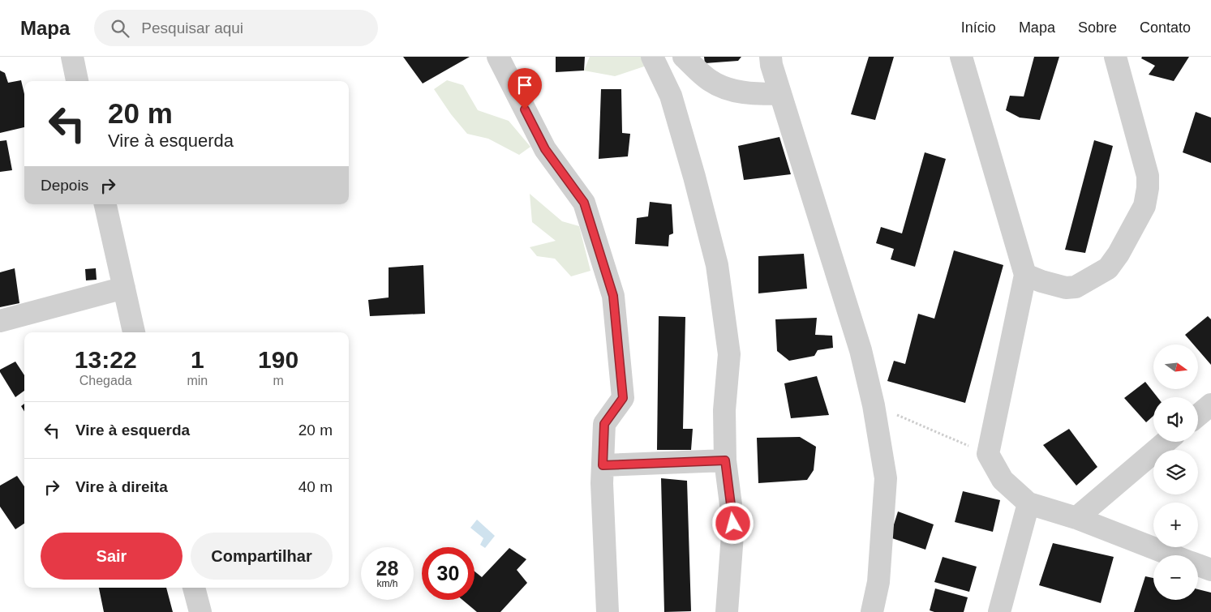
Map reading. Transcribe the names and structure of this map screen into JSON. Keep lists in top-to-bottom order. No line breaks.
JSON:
{"north":"right","page":{"header":"Mapa","search":"Pesquisar aqui","nav":["Início","Mapa","Sobre","Contato"],"turn":["20 m","Vire à esquerda"],"then":"Depois","eta":["13:22","Chegada","1","min","190","m"],"map_buttons":["+","−"],"list":[{"name":"Vire à esquerda","value":"20 m"},{"name":"Vire à direita","value":"40 m"}],"buttons":["Sair","Compartilhar"],"speed":"28 km/h","limit":"30"}}
